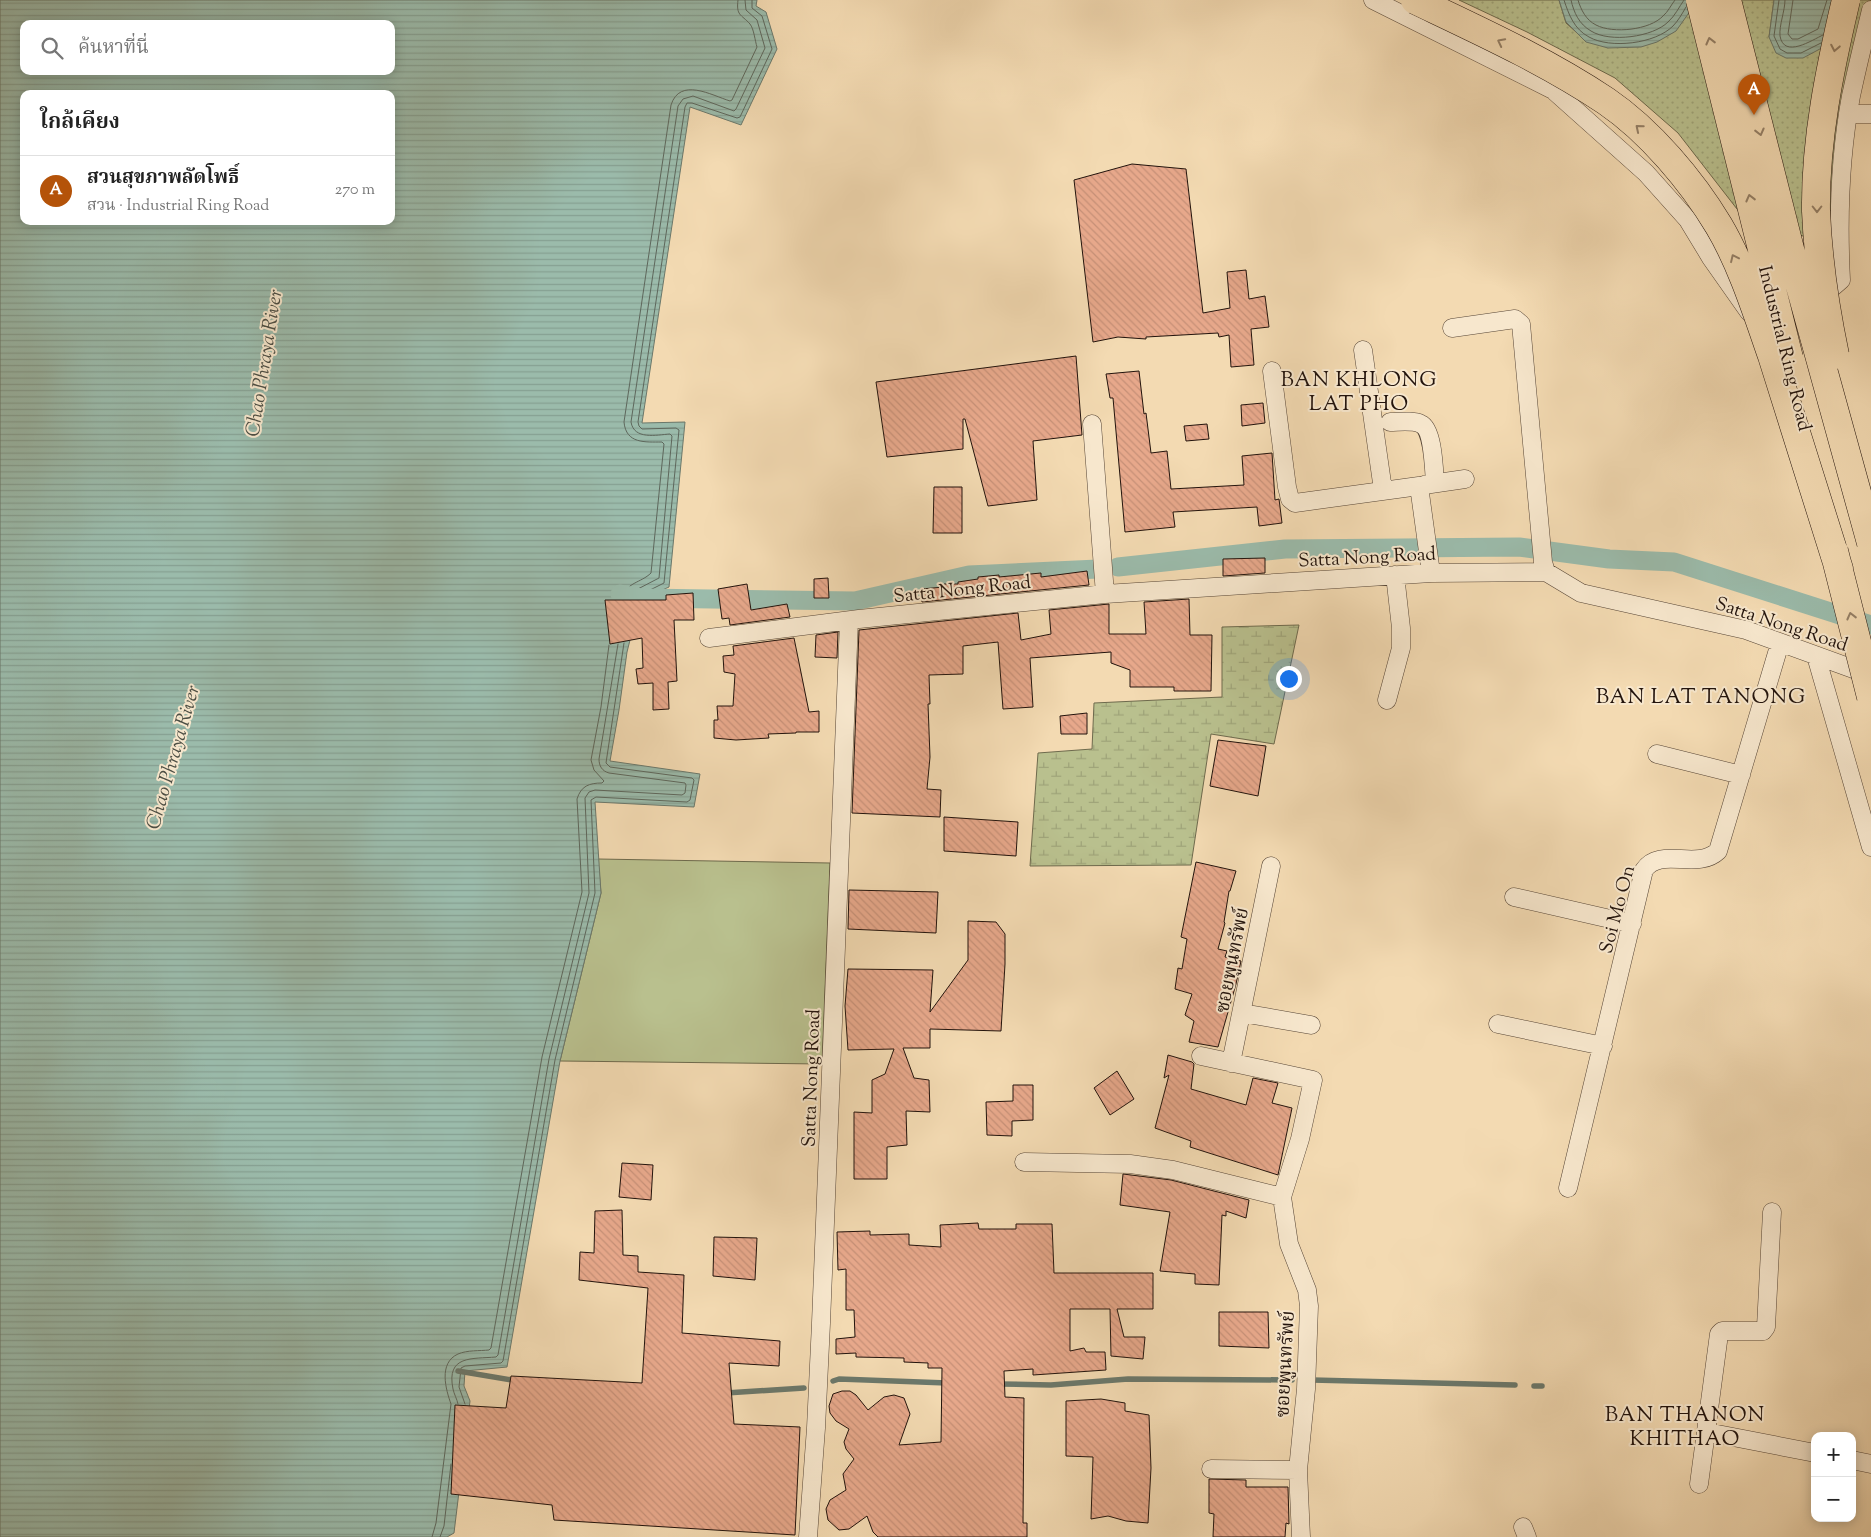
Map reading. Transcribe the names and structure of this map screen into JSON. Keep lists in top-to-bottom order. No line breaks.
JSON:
{"streets":{"main road":["Industrial Ring Road"],"street":["Satta Nong Road","Soi Mo On","ซอยพูนทรัพย์"]},"crossings":[["Satta Nong Road","Soi Mo On"]],"districts":["BAN KHLONG LAT PHO","BAN LAT TANONG","BAN THANON KHITHAO"],"water":["Chao Phraya River"],"page":{"search":"ค้นหาที่นี่","pins":"A","heading":"ใกล้เคียง","list":[{"mark":"A","name":"สวนสุขภาพลัดโพธิ์","note":"สวน · Industrial Ring Road","value":"270 m"}],"map_buttons":["+","−"]}}
